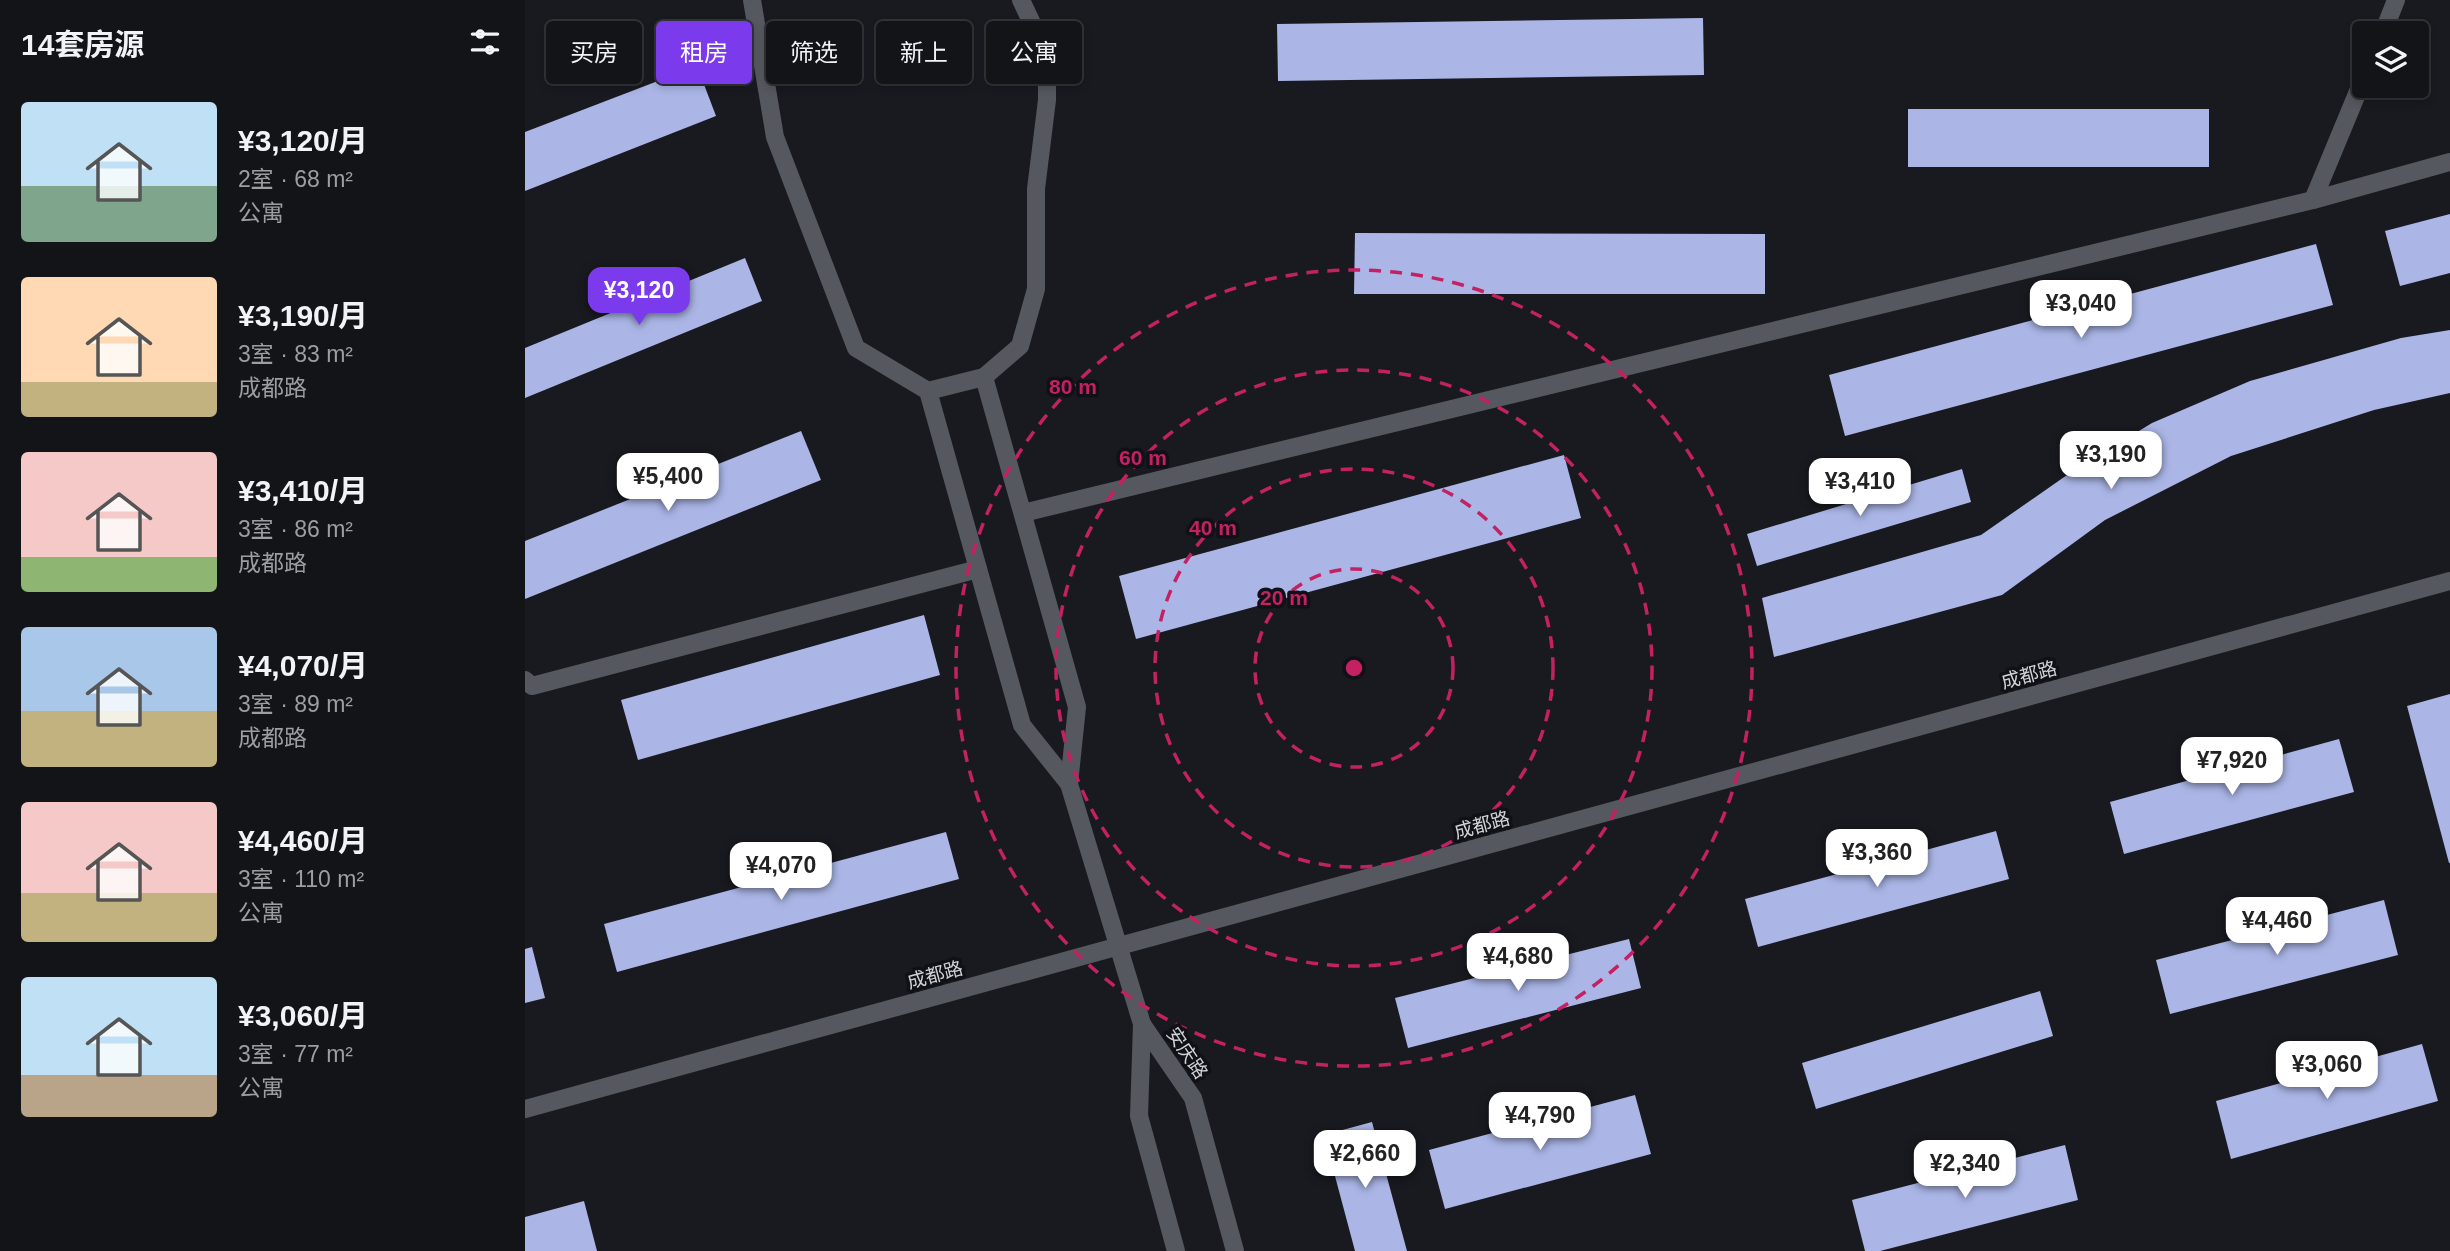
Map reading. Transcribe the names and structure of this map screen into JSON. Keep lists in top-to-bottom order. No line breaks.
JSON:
{"streets":{"street":["成都路","安庆路"]},"page":{"heading":"14套房源","chip":["买房","租房","筛选","新上","公寓"],"list":[{"name":"¥3,120/月","note":"2室 · 68 m² · 公寓"},{"name":"¥3,190/月","note":"3室 · 83 m² · 成都路"},{"name":"¥3,410/月","note":"3室 · 86 m² · 成都路"},{"name":"¥4,070/月","note":"3室 · 89 m² · 成都路"},{"name":"¥4,460/月","note":"3室 · 110 m² · 公寓"},{"name":"¥3,060/月","note":"3室 · 77 m² · 公寓"}],"price":["¥3,120","¥3,040","¥3,190","¥5,400","¥3,410","¥7,920","¥3,360","¥4,070","¥4,460","¥4,680","¥3,060","¥4,790","¥2,660","¥2,340"]},"rings":["80 m","60 m","40 m","20 m"]}
